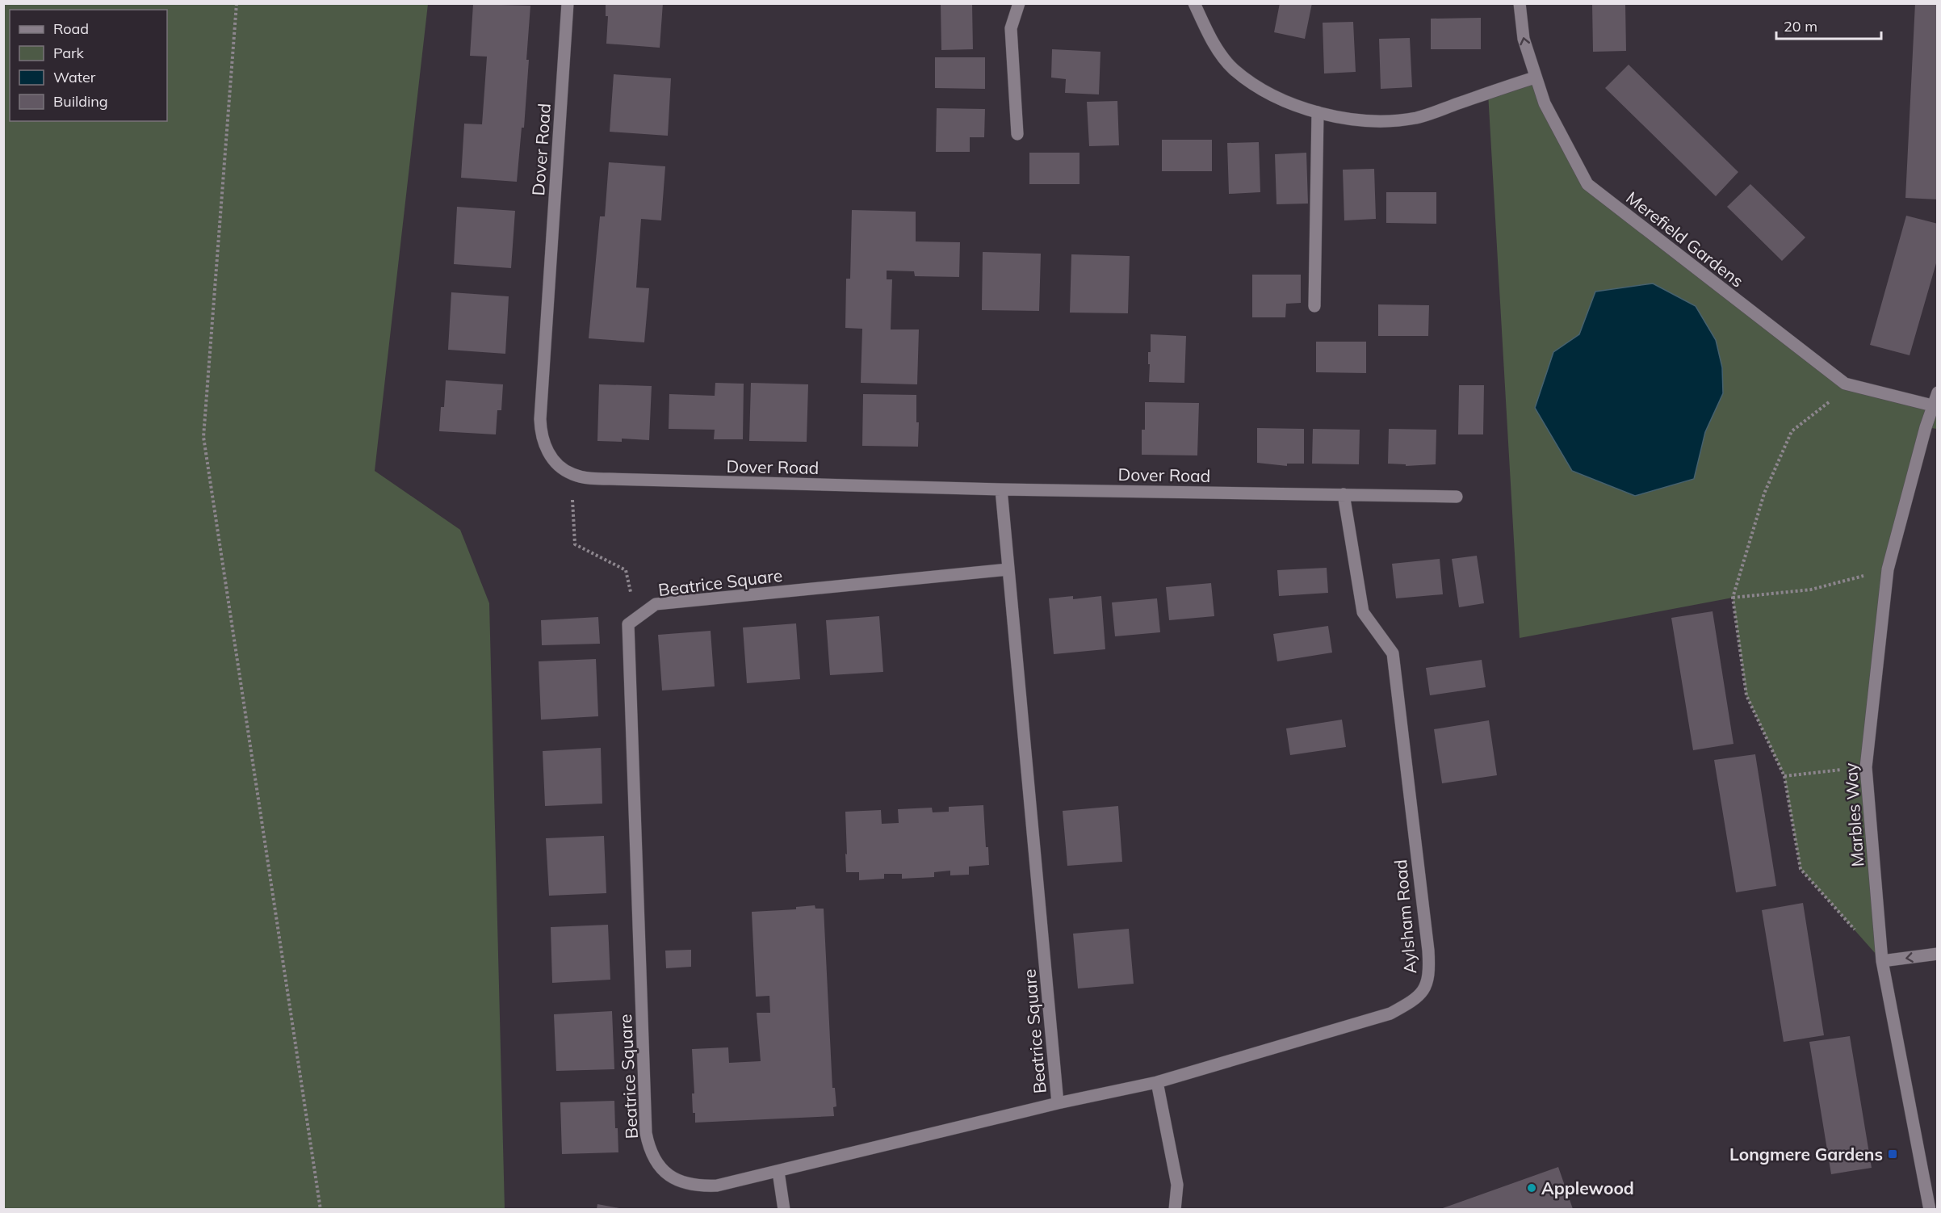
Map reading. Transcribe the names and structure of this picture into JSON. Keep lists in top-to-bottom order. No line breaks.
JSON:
{"streets":{"street":["Dover Road","Merefield Gardens","Beatrice Square","Marbles Way","Aylsham Road"]},"crossings":[["Dover Road","Beatrice Square"],["Dover Road","Aylsham Road"],["Merefield Gardens","Marbles Way"],["Beatrice Square","Aylsham Road"]],"places":{"transit":["Longmere Gardens"],"other":["Applewood"]},"legend":["Road","Park","Water","Building"],"scale_bar":"20 m"}
